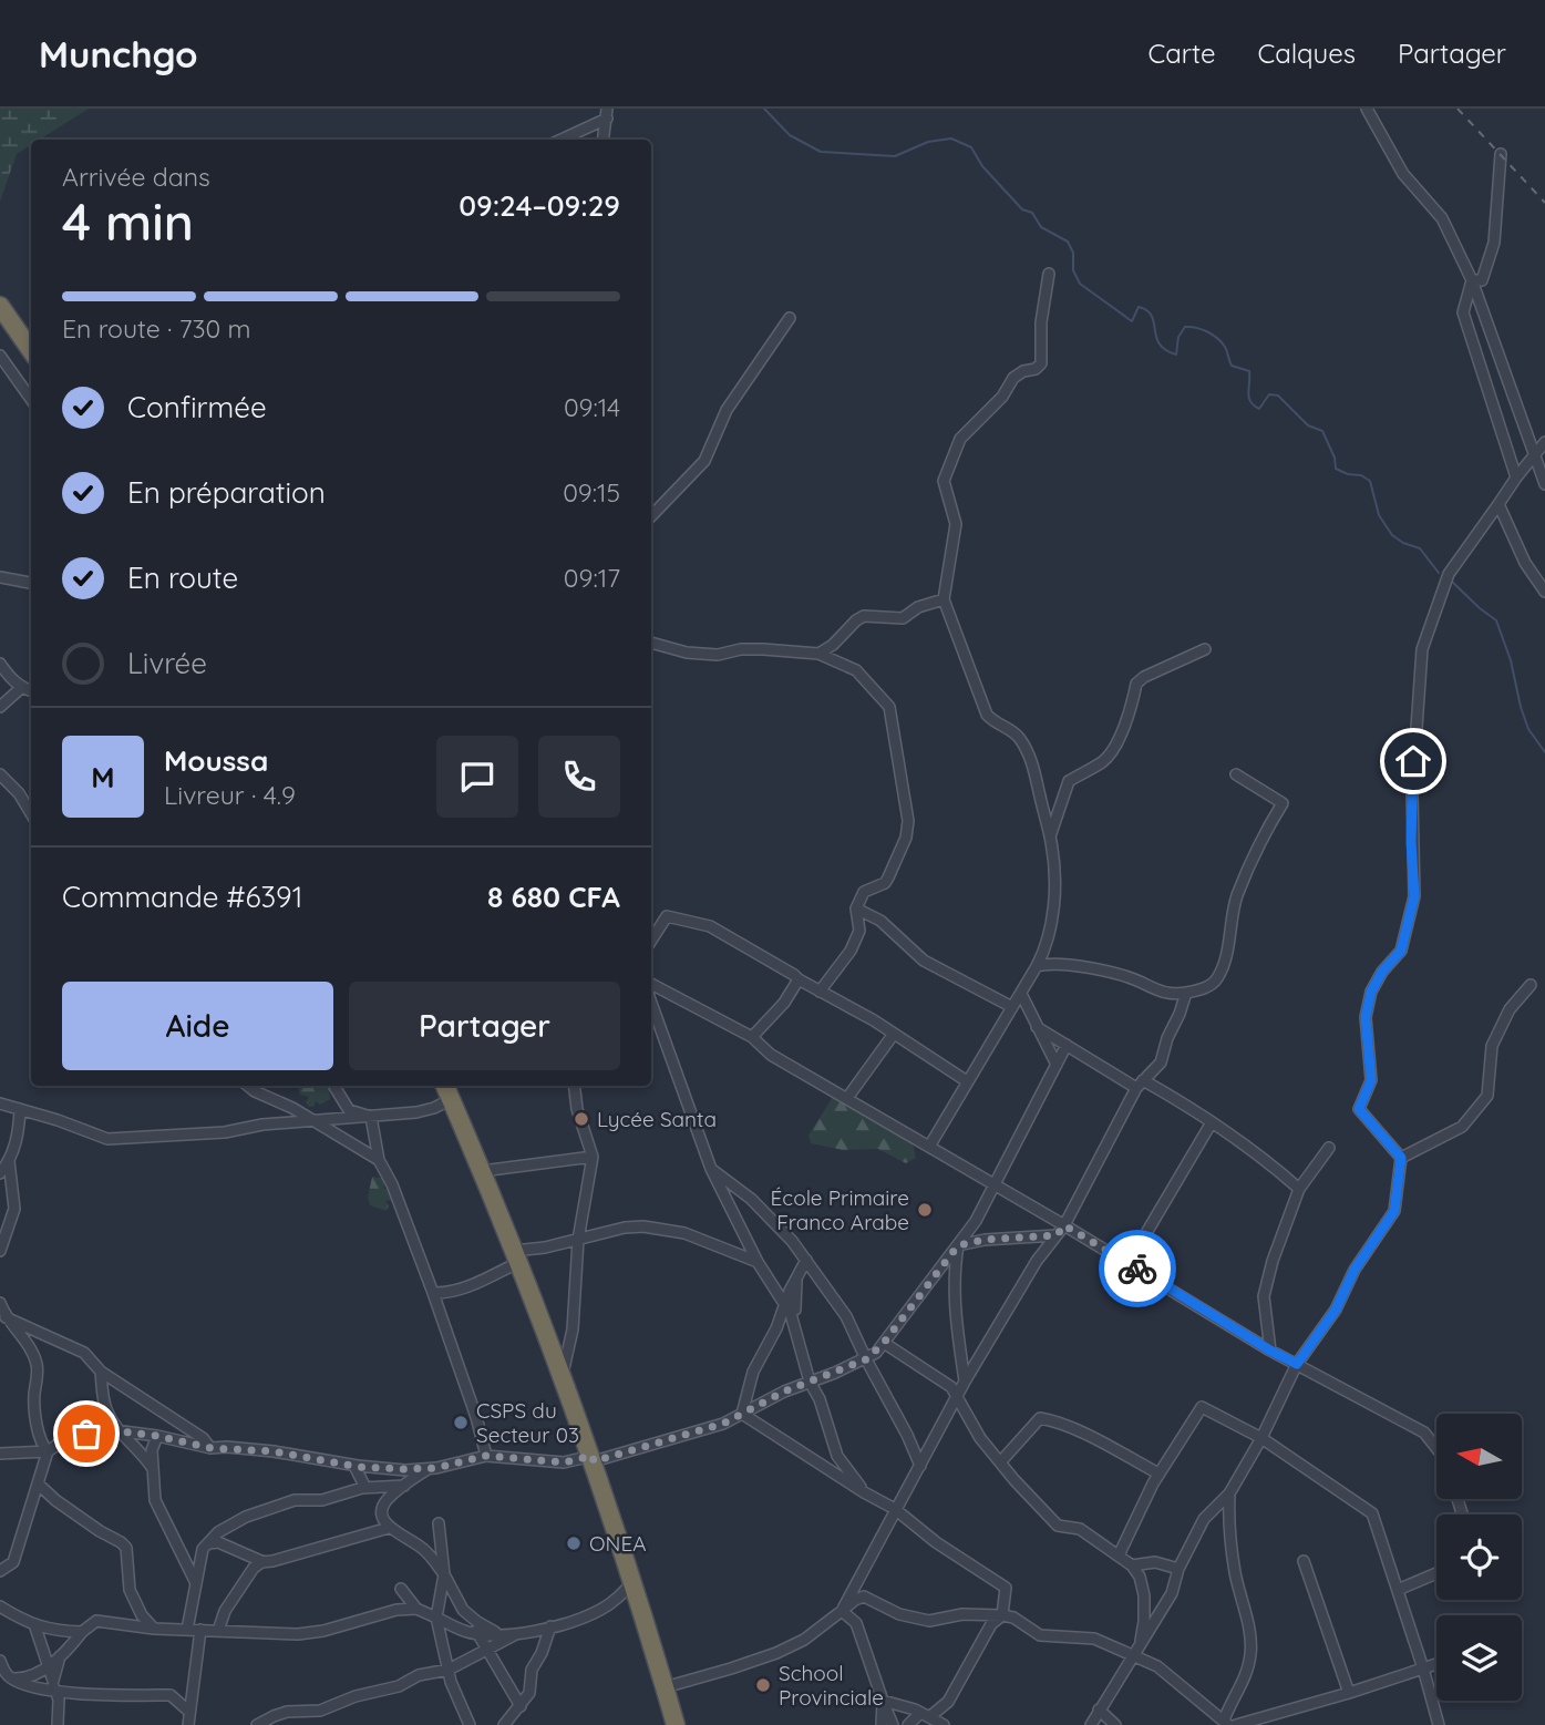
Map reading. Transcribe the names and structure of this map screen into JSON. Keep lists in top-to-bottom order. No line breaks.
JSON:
{"places":["Lycée Santa","École Primaire Franco Arabe","CSPS du Secteur 03","ONEA","School Provinciale"],"north":"left","page":{"header":"Munchgo","nav":["Carte","Calques","Partager"],"heading":["4 min","Arrivée dans","09:24–09:29"],"panel":["Moussa","Livreur · 4.9","Commande #6391","8 680 CFA"],"bar":"En route · 730 m","list":[["Confirmée","09:14"],["En préparation","09:15"],["En route","09:17"],"Livrée"],"round":"M","buttons":["Aide","Partager"]}}
